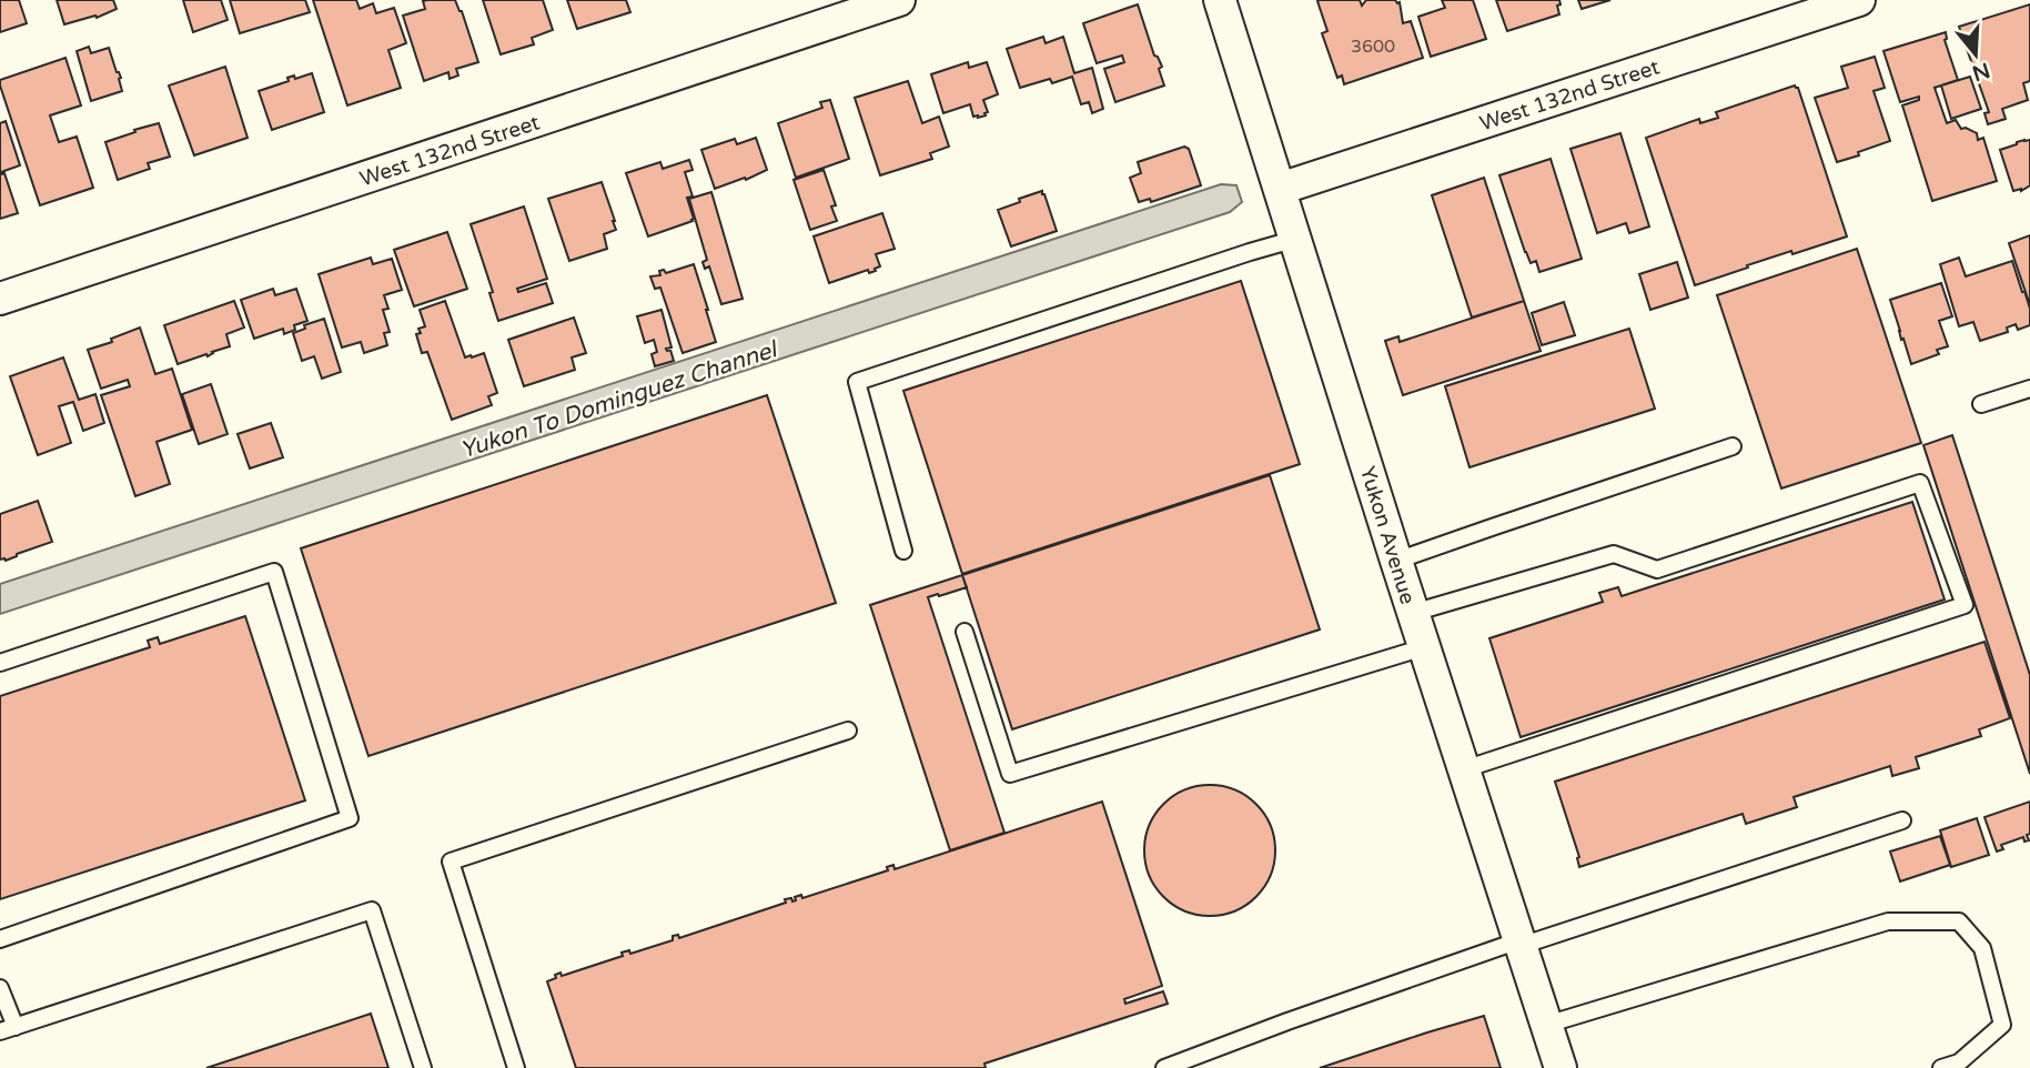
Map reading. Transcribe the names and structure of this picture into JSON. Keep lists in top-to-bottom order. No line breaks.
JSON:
{"streets":{"street":["West 132nd Street","Yukon Avenue"]},"crossings":[["West 132nd Street","Yukon Avenue"]],"water":["Yukon To Dominguez Channel"],"house_numbers":["3600"],"north":"bottom"}
